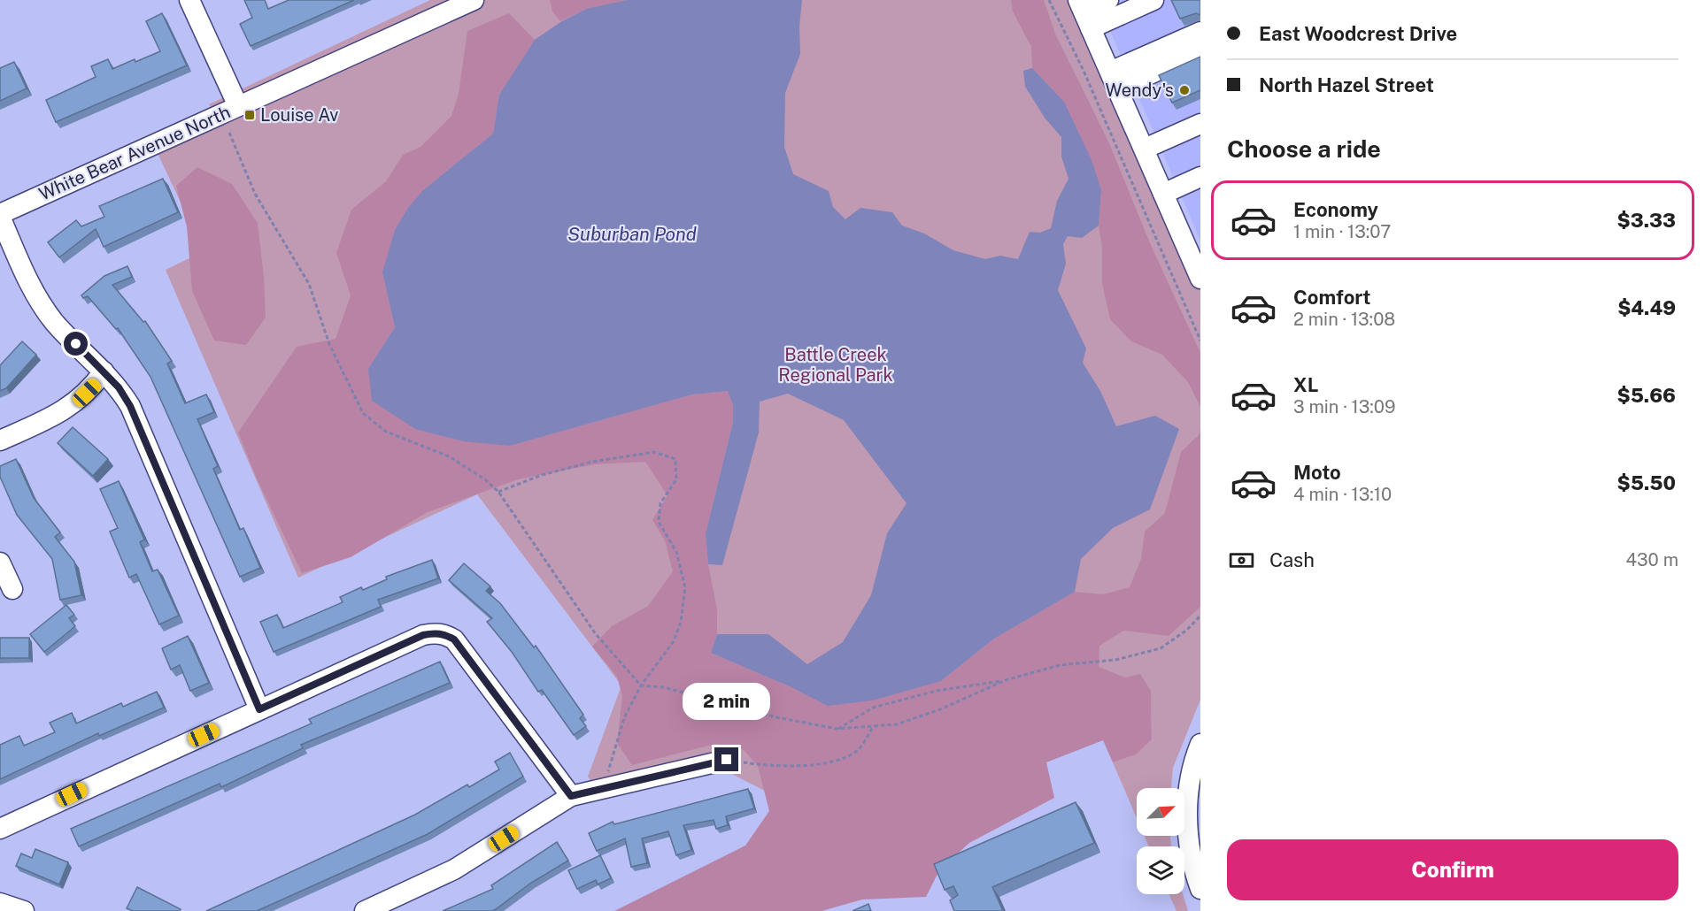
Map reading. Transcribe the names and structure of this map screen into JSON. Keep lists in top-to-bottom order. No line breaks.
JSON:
{"streets":{"street":["White Bear Avenue North"]},"water":["Suburban Pond"],"parks":["Battle Creek Regional Park"],"places":{"other":["Wendy's"],"transit":["Louise Av"]},"north":"top right","page":{"banner":["East Woodcrest Drive","North Hazel Street"],"heading":"Choose a ride","list":[{"name":"Economy","note":"1 min · 13:07","value":"$3.33"},{"name":"Comfort","note":"2 min · 13:08","value":"$4.49"},{"name":"XL","note":"3 min · 13:09","value":"$5.66"},{"name":"Moto","note":"4 min · 13:10","value":"$5.50"}],"pay":["Cash","430 m"],"bubble":"2 min","buttons":"Confirm"}}
